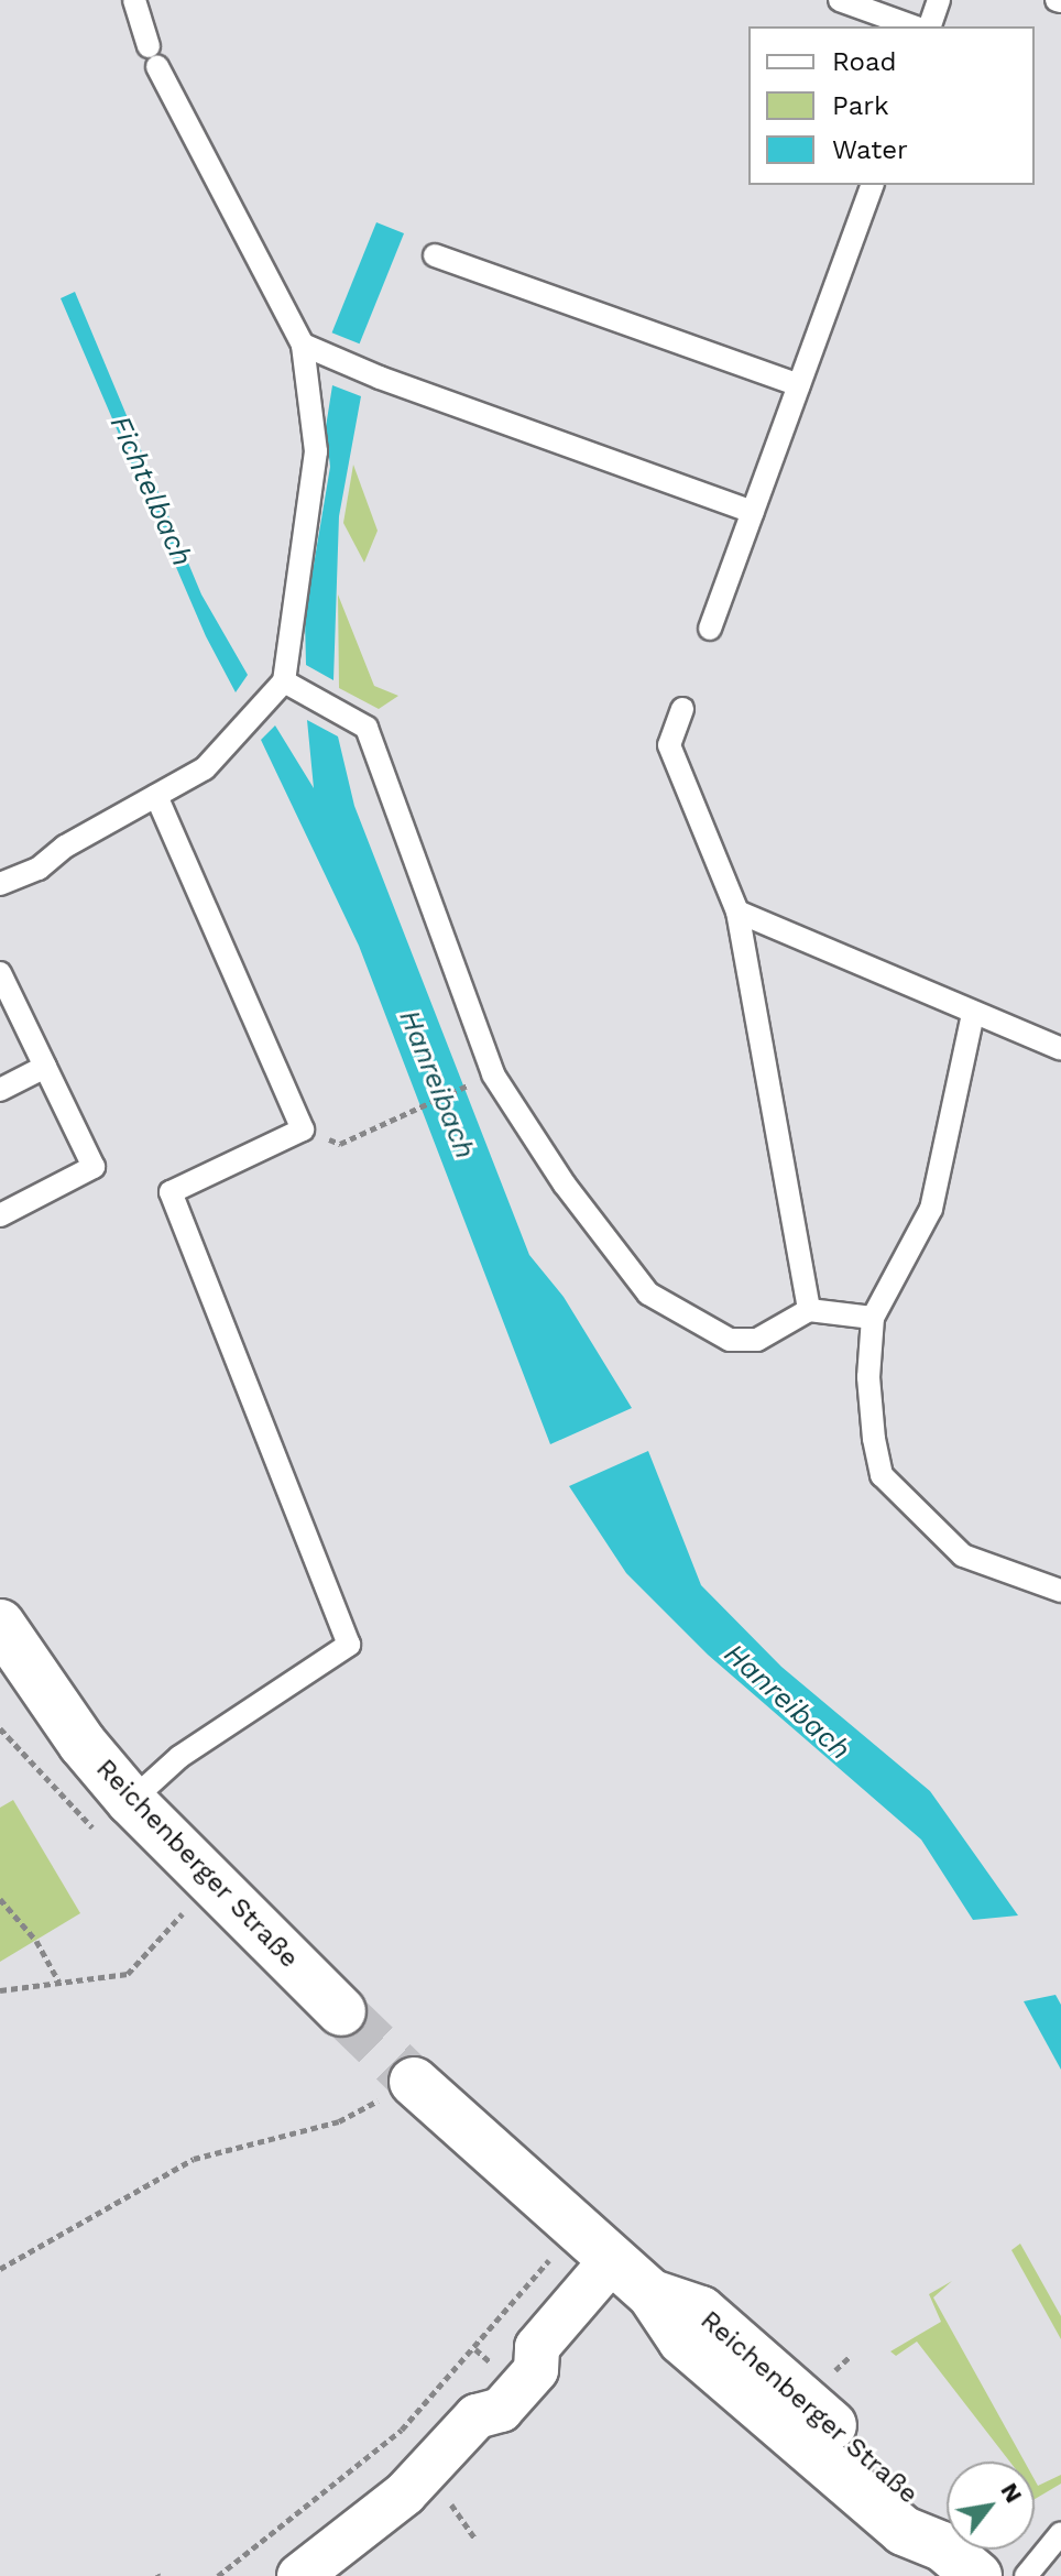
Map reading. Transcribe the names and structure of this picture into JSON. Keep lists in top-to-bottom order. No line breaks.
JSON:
{"streets":{"street":["Reichenberger Straße"]},"water":["Fichtelbach","Hanreibach"],"legend":["Road","Park","Water"],"north":"top right"}
